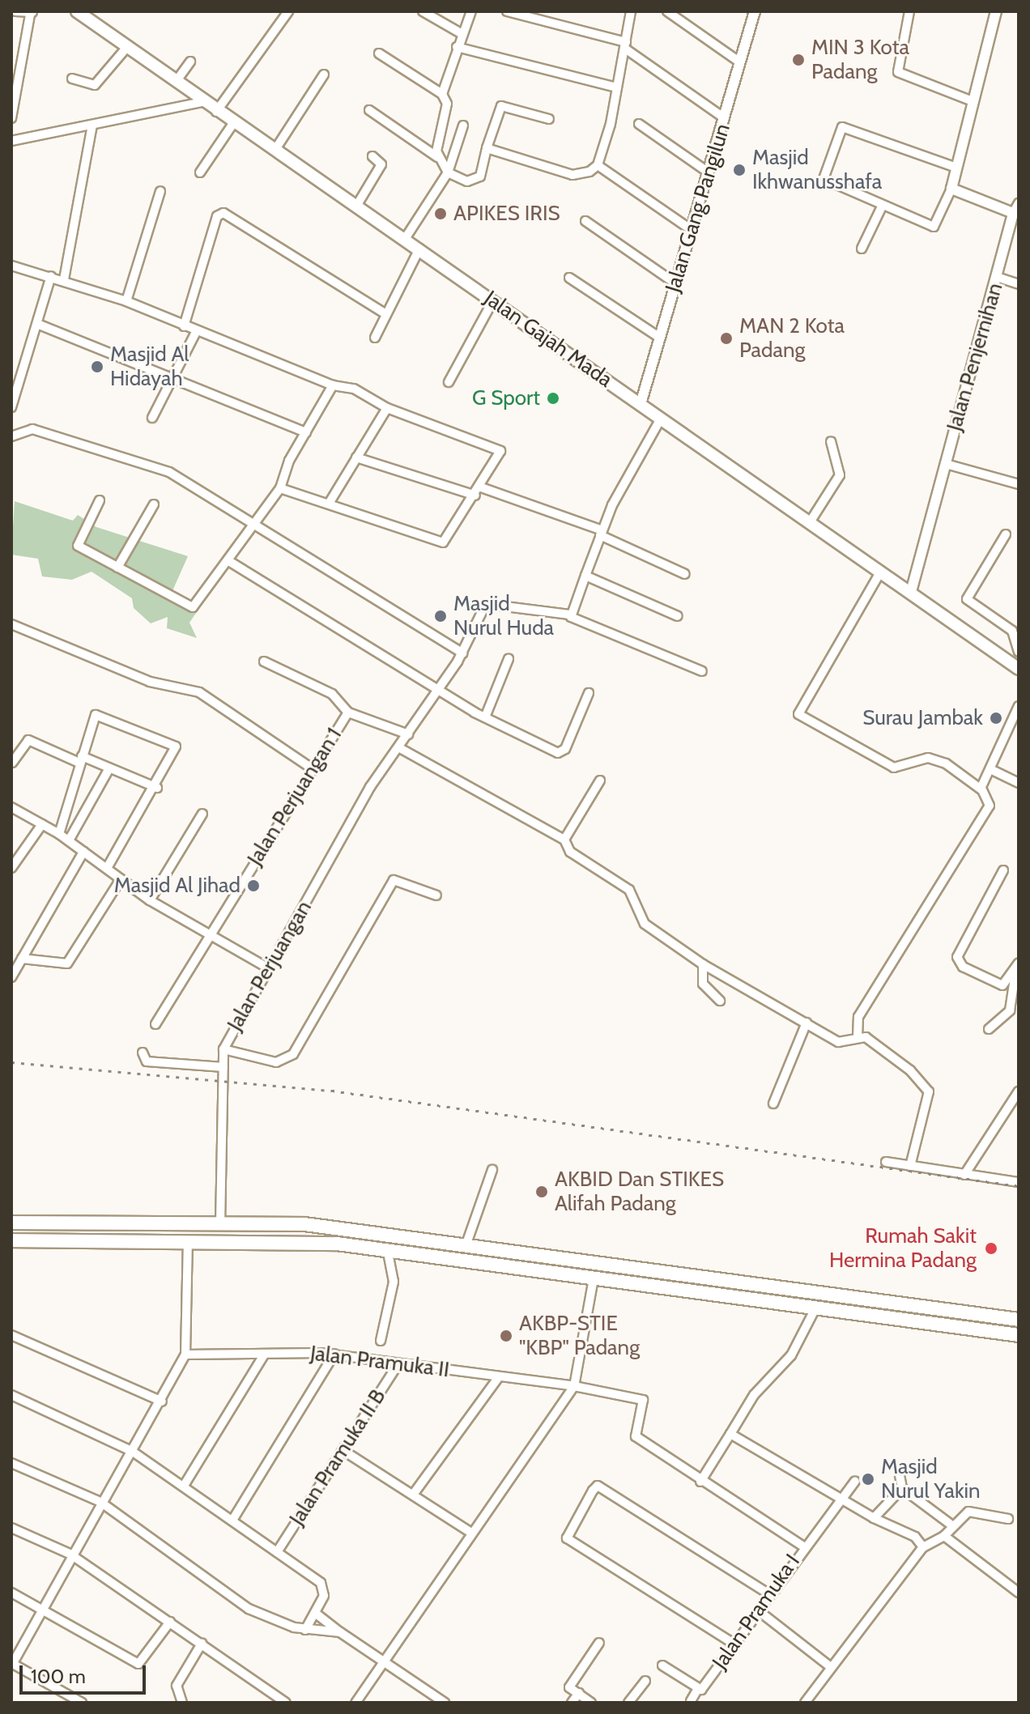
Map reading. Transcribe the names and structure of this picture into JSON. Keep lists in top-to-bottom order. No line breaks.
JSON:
{"streets":{"main road":["Jalan Gajah Mada"],"street":["Jalan Gang Pangilun","Jalan Penjernihan","Jalan Perjuangan 1","Jalan Perjuangan","Jalan Pramuka II","Jalan Pramuka II B","Jalan Pramuka I"]},"crossings":[["Jalan Gang Pangilun","Jalan Gajah Mada"],["Jalan Gajah Mada","Jalan Penjernihan"],["Jalan Perjuangan 1","Jalan Perjuangan"],["Jalan Pramuka II","Jalan Pramuka II B"]],"places":["MIN 3 Kota Padang","Masjid Ikhwanusshafa","APIKES IRIS","MAN 2 Kota Padang","Masjid Al Hidayah","G Sport","Masjid Nurul Huda","Surau Jambak","Masjid Al Jihad","AKBID Dan STIKES Alifah Padang","Rumah Sakit Hermina Padang","AKBP-STIE \"KBP\" Padang","Masjid Nurul Yakin"],"scale_bar":"100 m"}
